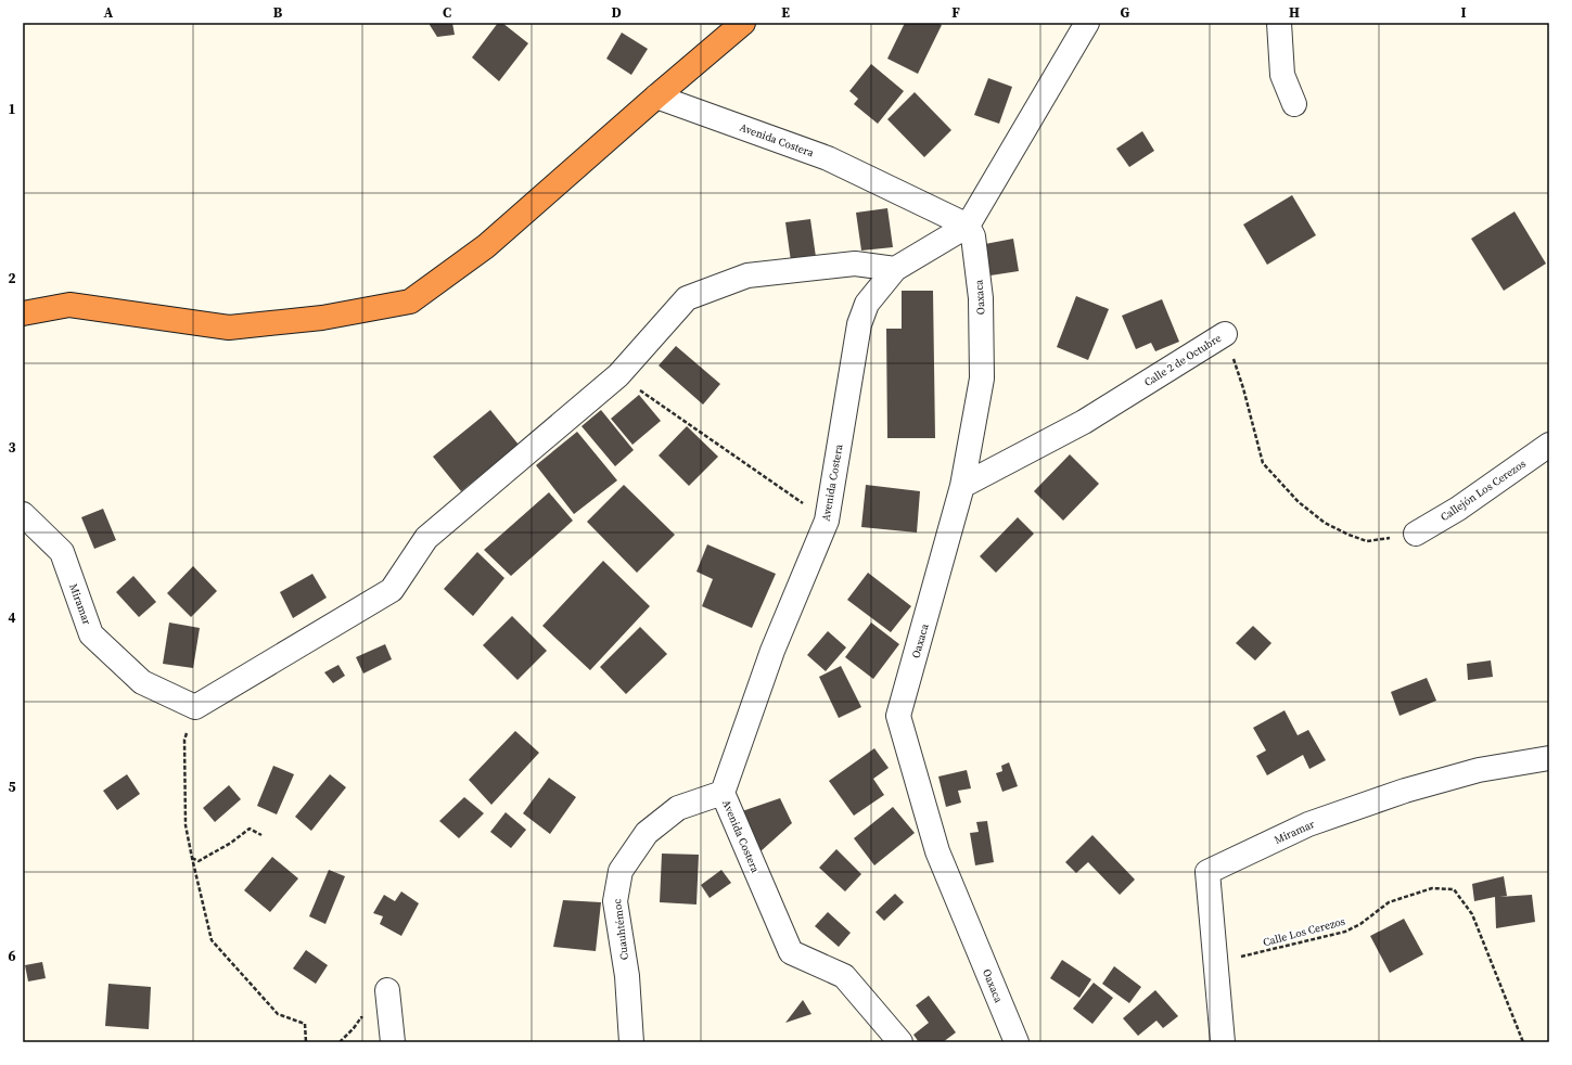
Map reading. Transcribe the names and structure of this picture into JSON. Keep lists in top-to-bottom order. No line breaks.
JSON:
{"streets":{"street":["Avenida Costera","Oaxaca","Calle 2 de Octubre","Callejón Los Cerezos","Miramar","Cuauhtémoc"],"path":["Calle Los Cerezos"]},"crossings":[["Avenida Costera","Oaxaca"],["Avenida Costera","Cuauhtémoc"],["Oaxaca","Calle 2 de Octubre"],["Miramar","Calle Los Cerezos"]],"grid":{"columns":["A","B","C","D","E","F","G","H","I"],"rows":["1","2","3","4","5","6"]}}
